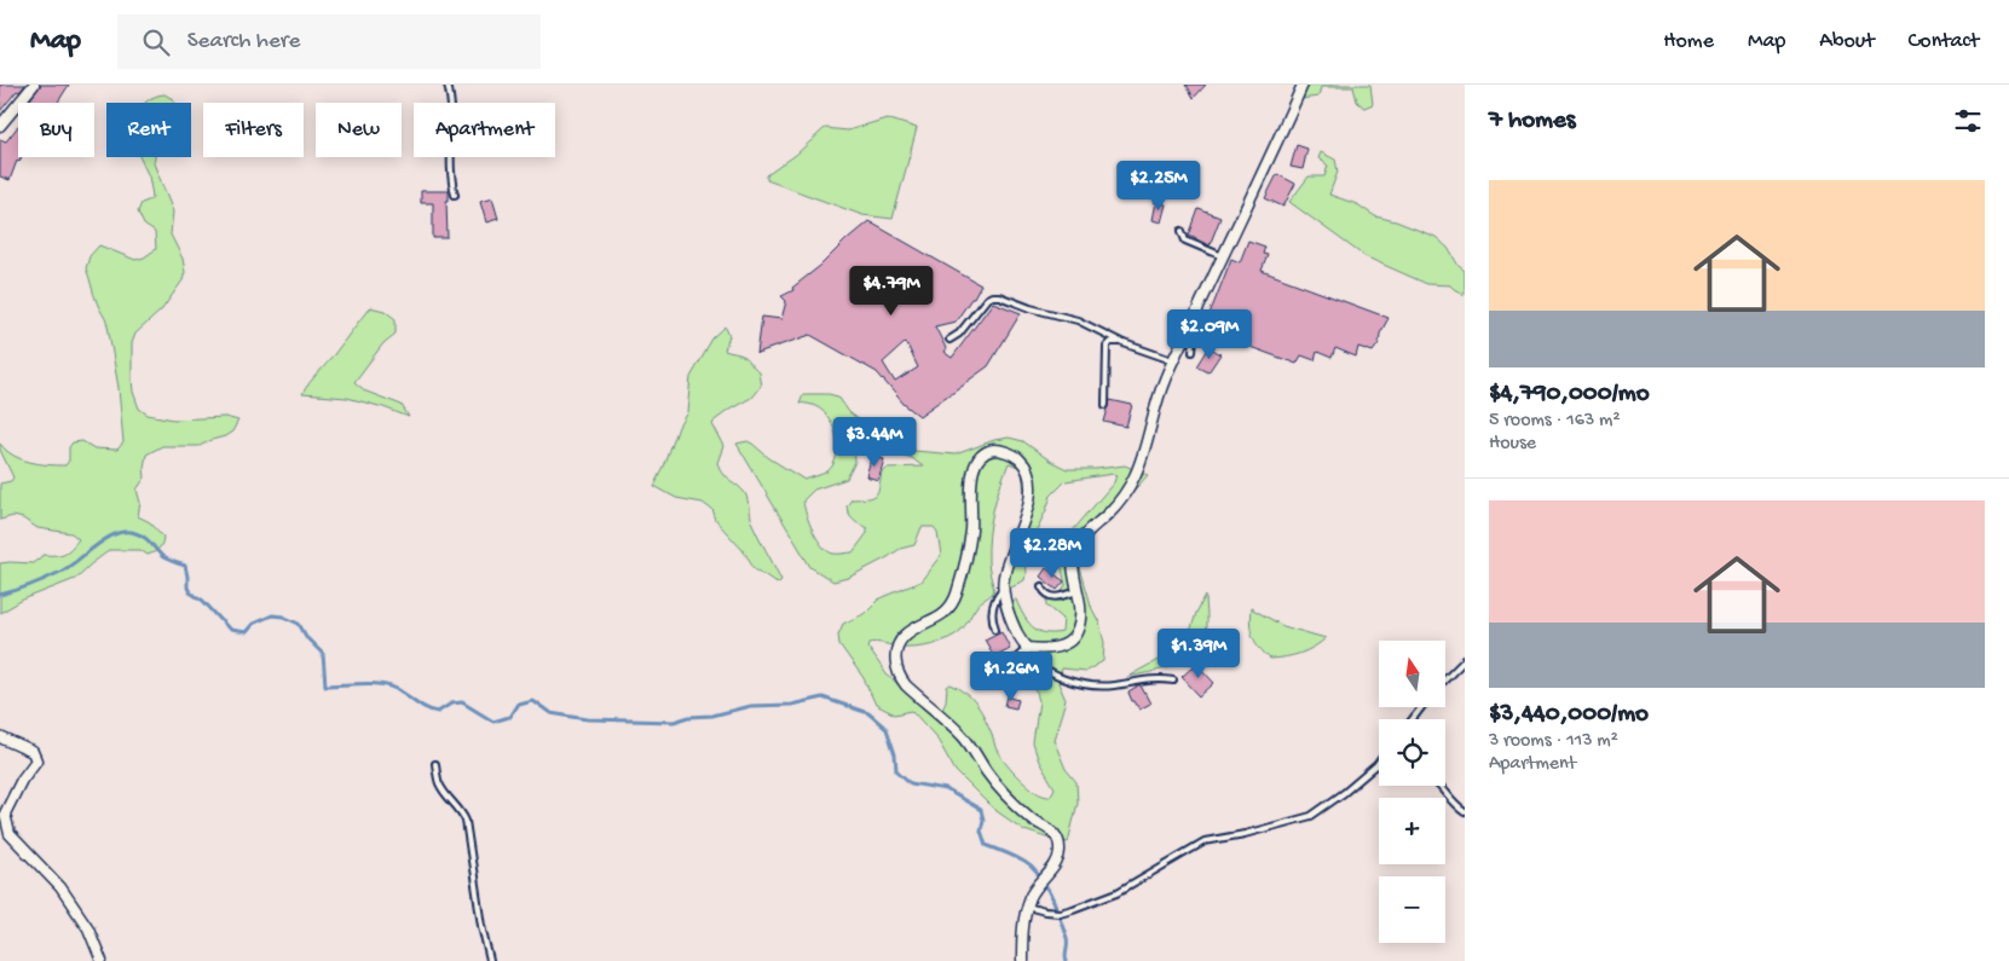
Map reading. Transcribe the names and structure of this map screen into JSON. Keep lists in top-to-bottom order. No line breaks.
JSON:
{"north":"top","page":{"header":"Map","search":"Search here","nav":["Home","Map","About","Contact"],"heading":"7 homes","chip":["Buy","Rent","Filters","New","Apartment"],"list":[{"name":"$4,790,000/mo","note":"5 rooms · 163 m² · House"},{"name":"$3,440,000/mo","note":"3 rooms · 113 m² · Apartment"}],"price":["$2.25M","$4.79M","$2.09M","$3.44M","$2.28M","$1.39M","$1.26M"],"map_buttons":["+","−"]}}
